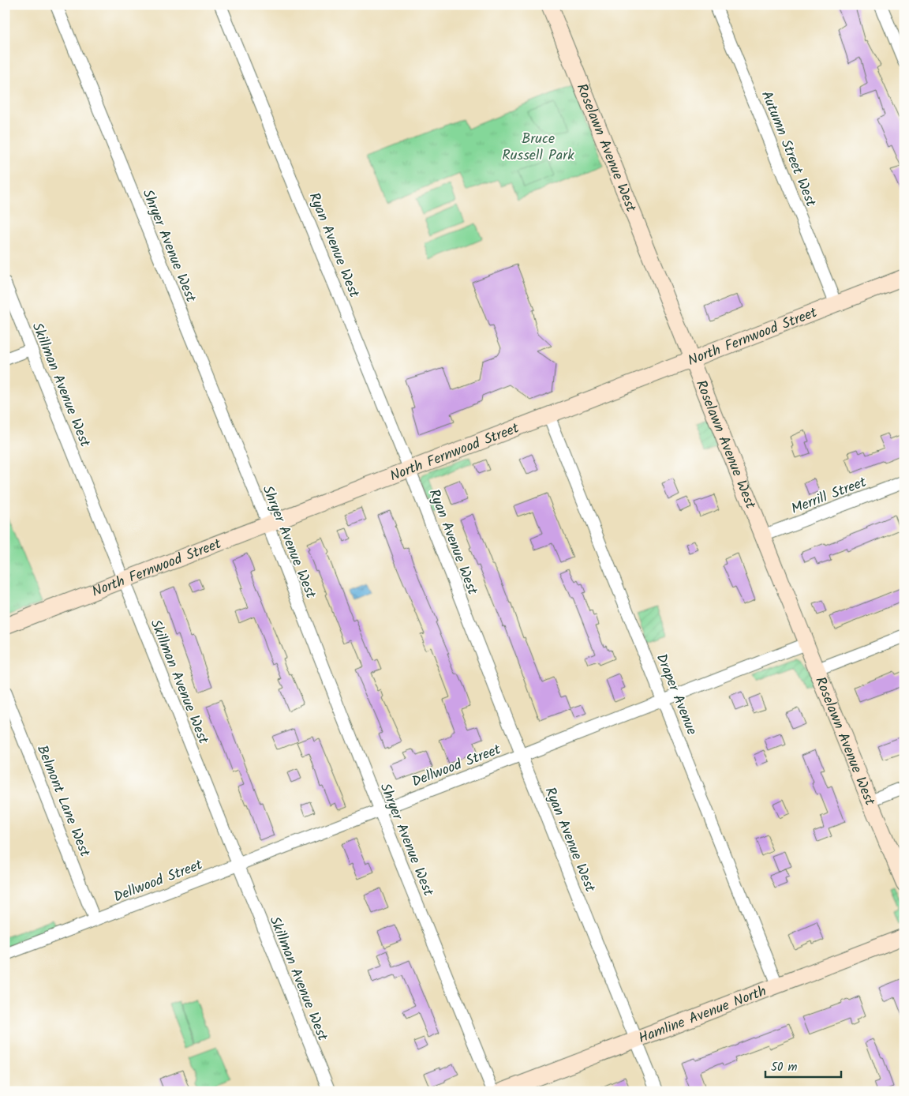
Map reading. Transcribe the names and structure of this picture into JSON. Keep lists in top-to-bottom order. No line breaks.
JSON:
{"streets":{"street":["Roselawn Avenue West","Autumn Street West","Ryan Avenue West","Shryer Avenue West","North Fernwood Street","Skillman Avenue West","Merrill Street","Draper Avenue","Dellwood Street","Belmont Lane West","Hamline Avenue North"]},"crossings":[["Roselawn Avenue West","North Fernwood Street"],["Roselawn Avenue West","Merrill Street"],["Roselawn Avenue West","Dellwood Street"],["Autumn Street West","North Fernwood Street"],["Ryan Avenue West","North Fernwood Street"],["Ryan Avenue West","Dellwood Street"],["Ryan Avenue West","Hamline Avenue North"],["Shryer Avenue West","North Fernwood Street"],["Shryer Avenue West","Dellwood Street"],["North Fernwood Street","Skillman Avenue West"],["North Fernwood Street","Draper Avenue"],["Skillman Avenue West","Dellwood Street"],["Draper Avenue","Dellwood Street"],["Draper Avenue","Hamline Avenue North"],["Dellwood Street","Belmont Lane West"]],"parks":["Bruce Russell Park"],"scale_bar":"50 m"}
